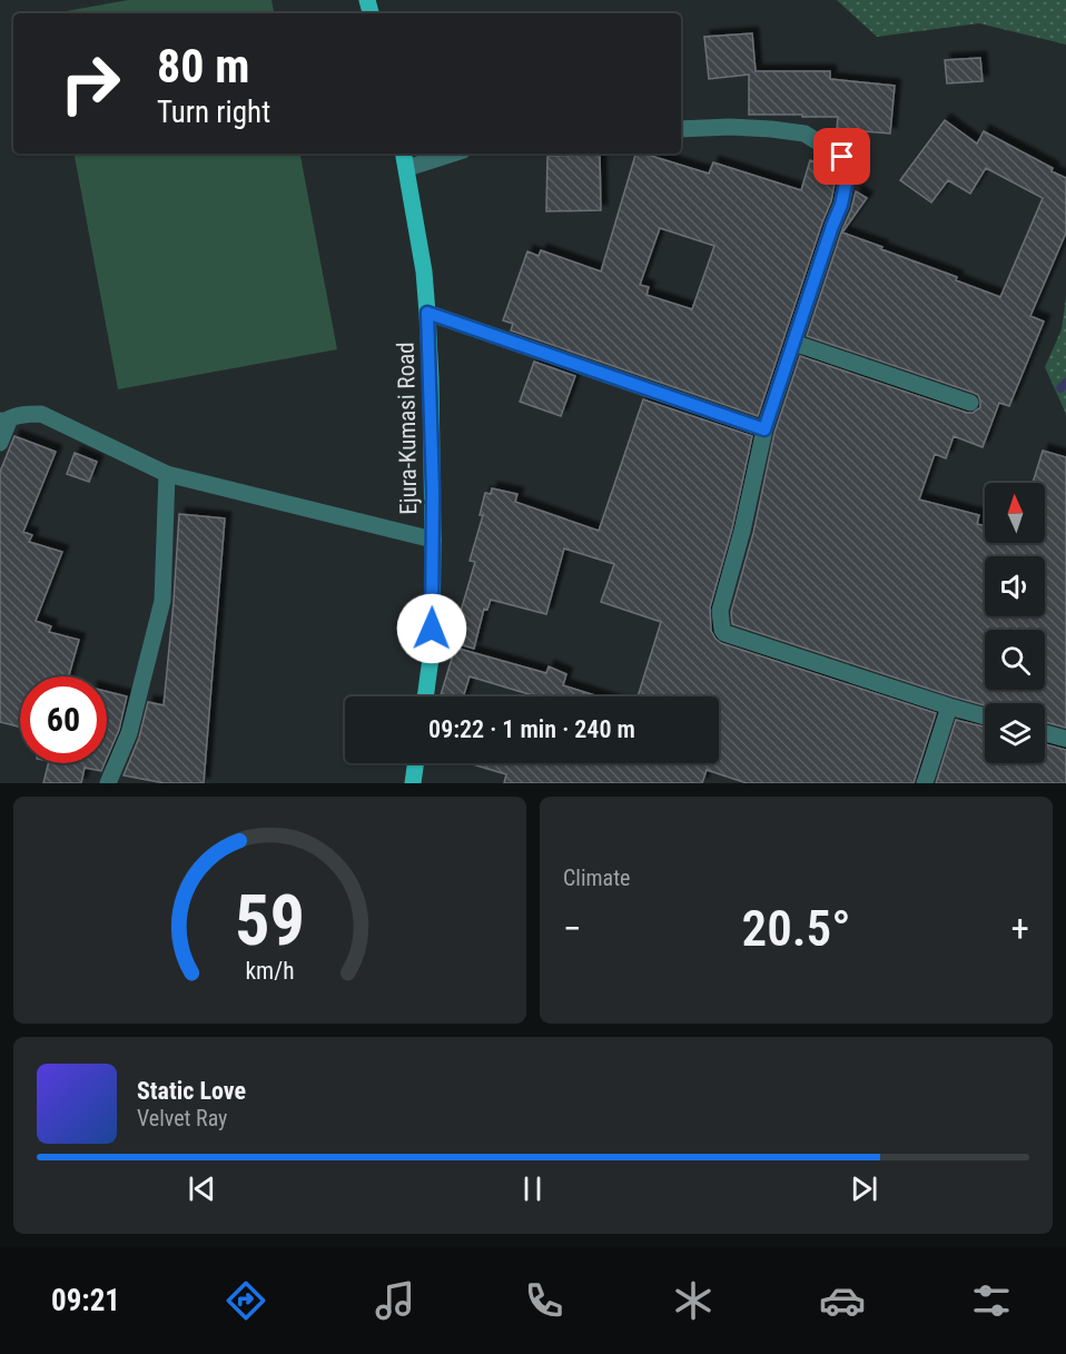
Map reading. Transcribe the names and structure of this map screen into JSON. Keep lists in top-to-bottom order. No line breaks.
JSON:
{"streets":{"main road":["Ejura-Kumasi Road"]},"north":"top","page":{"turn":["80 m","Turn right"],"limit":"60","trip":"09:22 · 1 min · 240 m","tile":"Climate","heat":["−","20.5°","+"],"song":["Static Love","Velvet Ray"],"tabs":"09:21","gauge":["59","km/h"]}}
